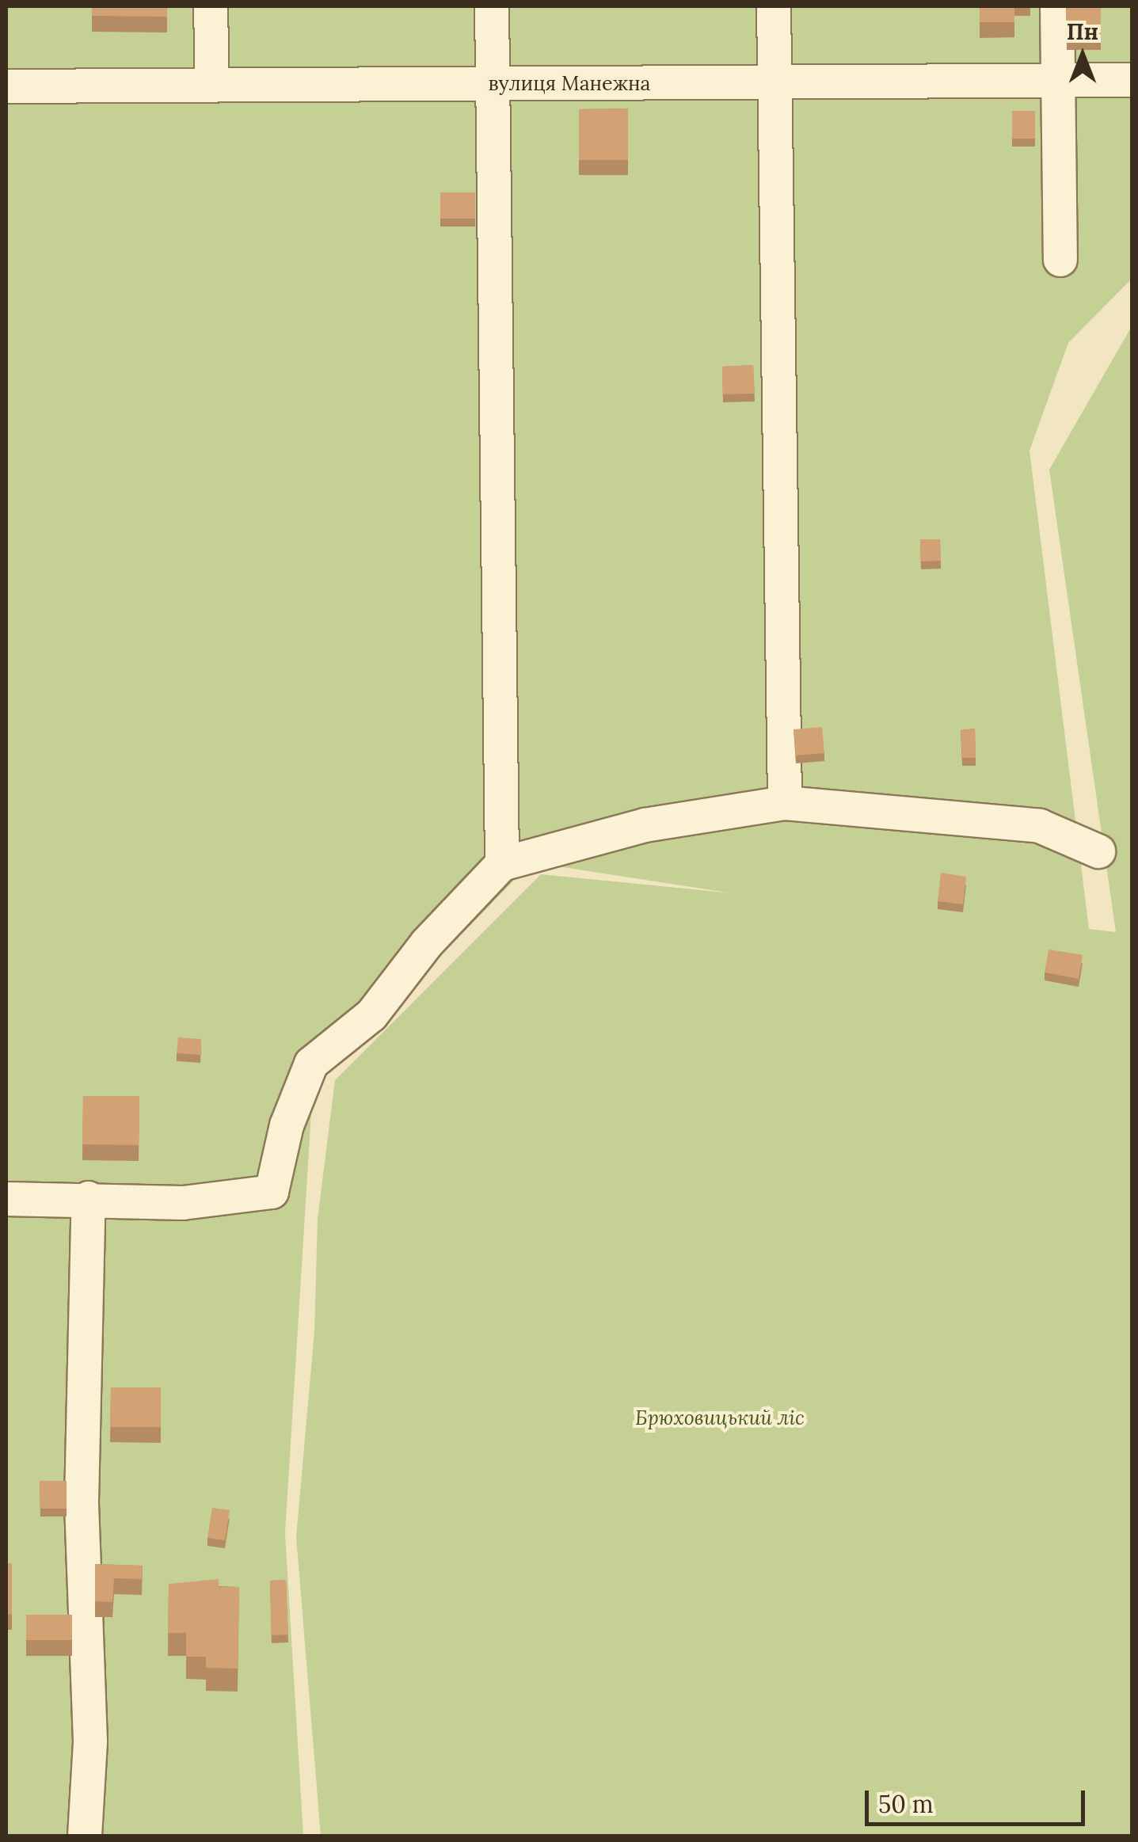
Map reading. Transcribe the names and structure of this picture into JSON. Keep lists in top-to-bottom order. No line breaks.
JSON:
{"streets":{"street":["вулиця Манежна"]},"parks":["Брюховицький ліс"],"scale_bar":"50 m","north":"top"}
